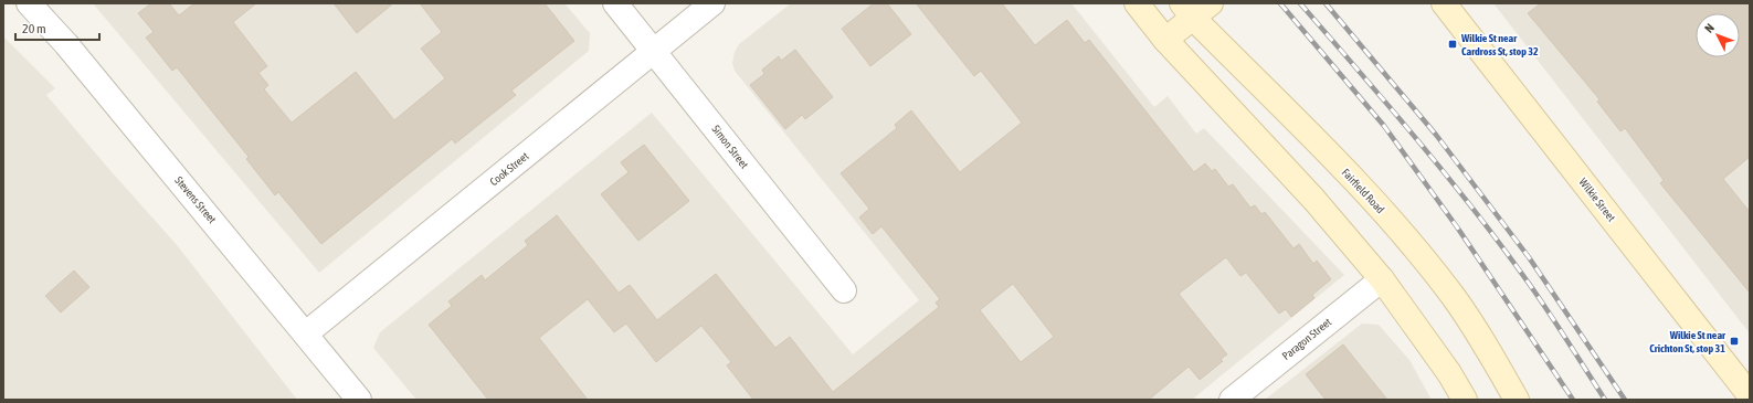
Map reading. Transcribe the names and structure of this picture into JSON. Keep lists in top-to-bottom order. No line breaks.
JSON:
{"streets":{"main road":["Fairfield Road","Wilkie Street"],"street":["Simon Street","Cook Street","Stevens Street","Paragon Street"]},"crossings":[["Simon Street","Cook Street"],["Cook Street","Stevens Street"]],"places":{"transit":["Wilkie St near Cardross St, stop 32","Wilkie St near Crichton St, stop 31"]},"scale_bar":"20 m","north":"top left"}
